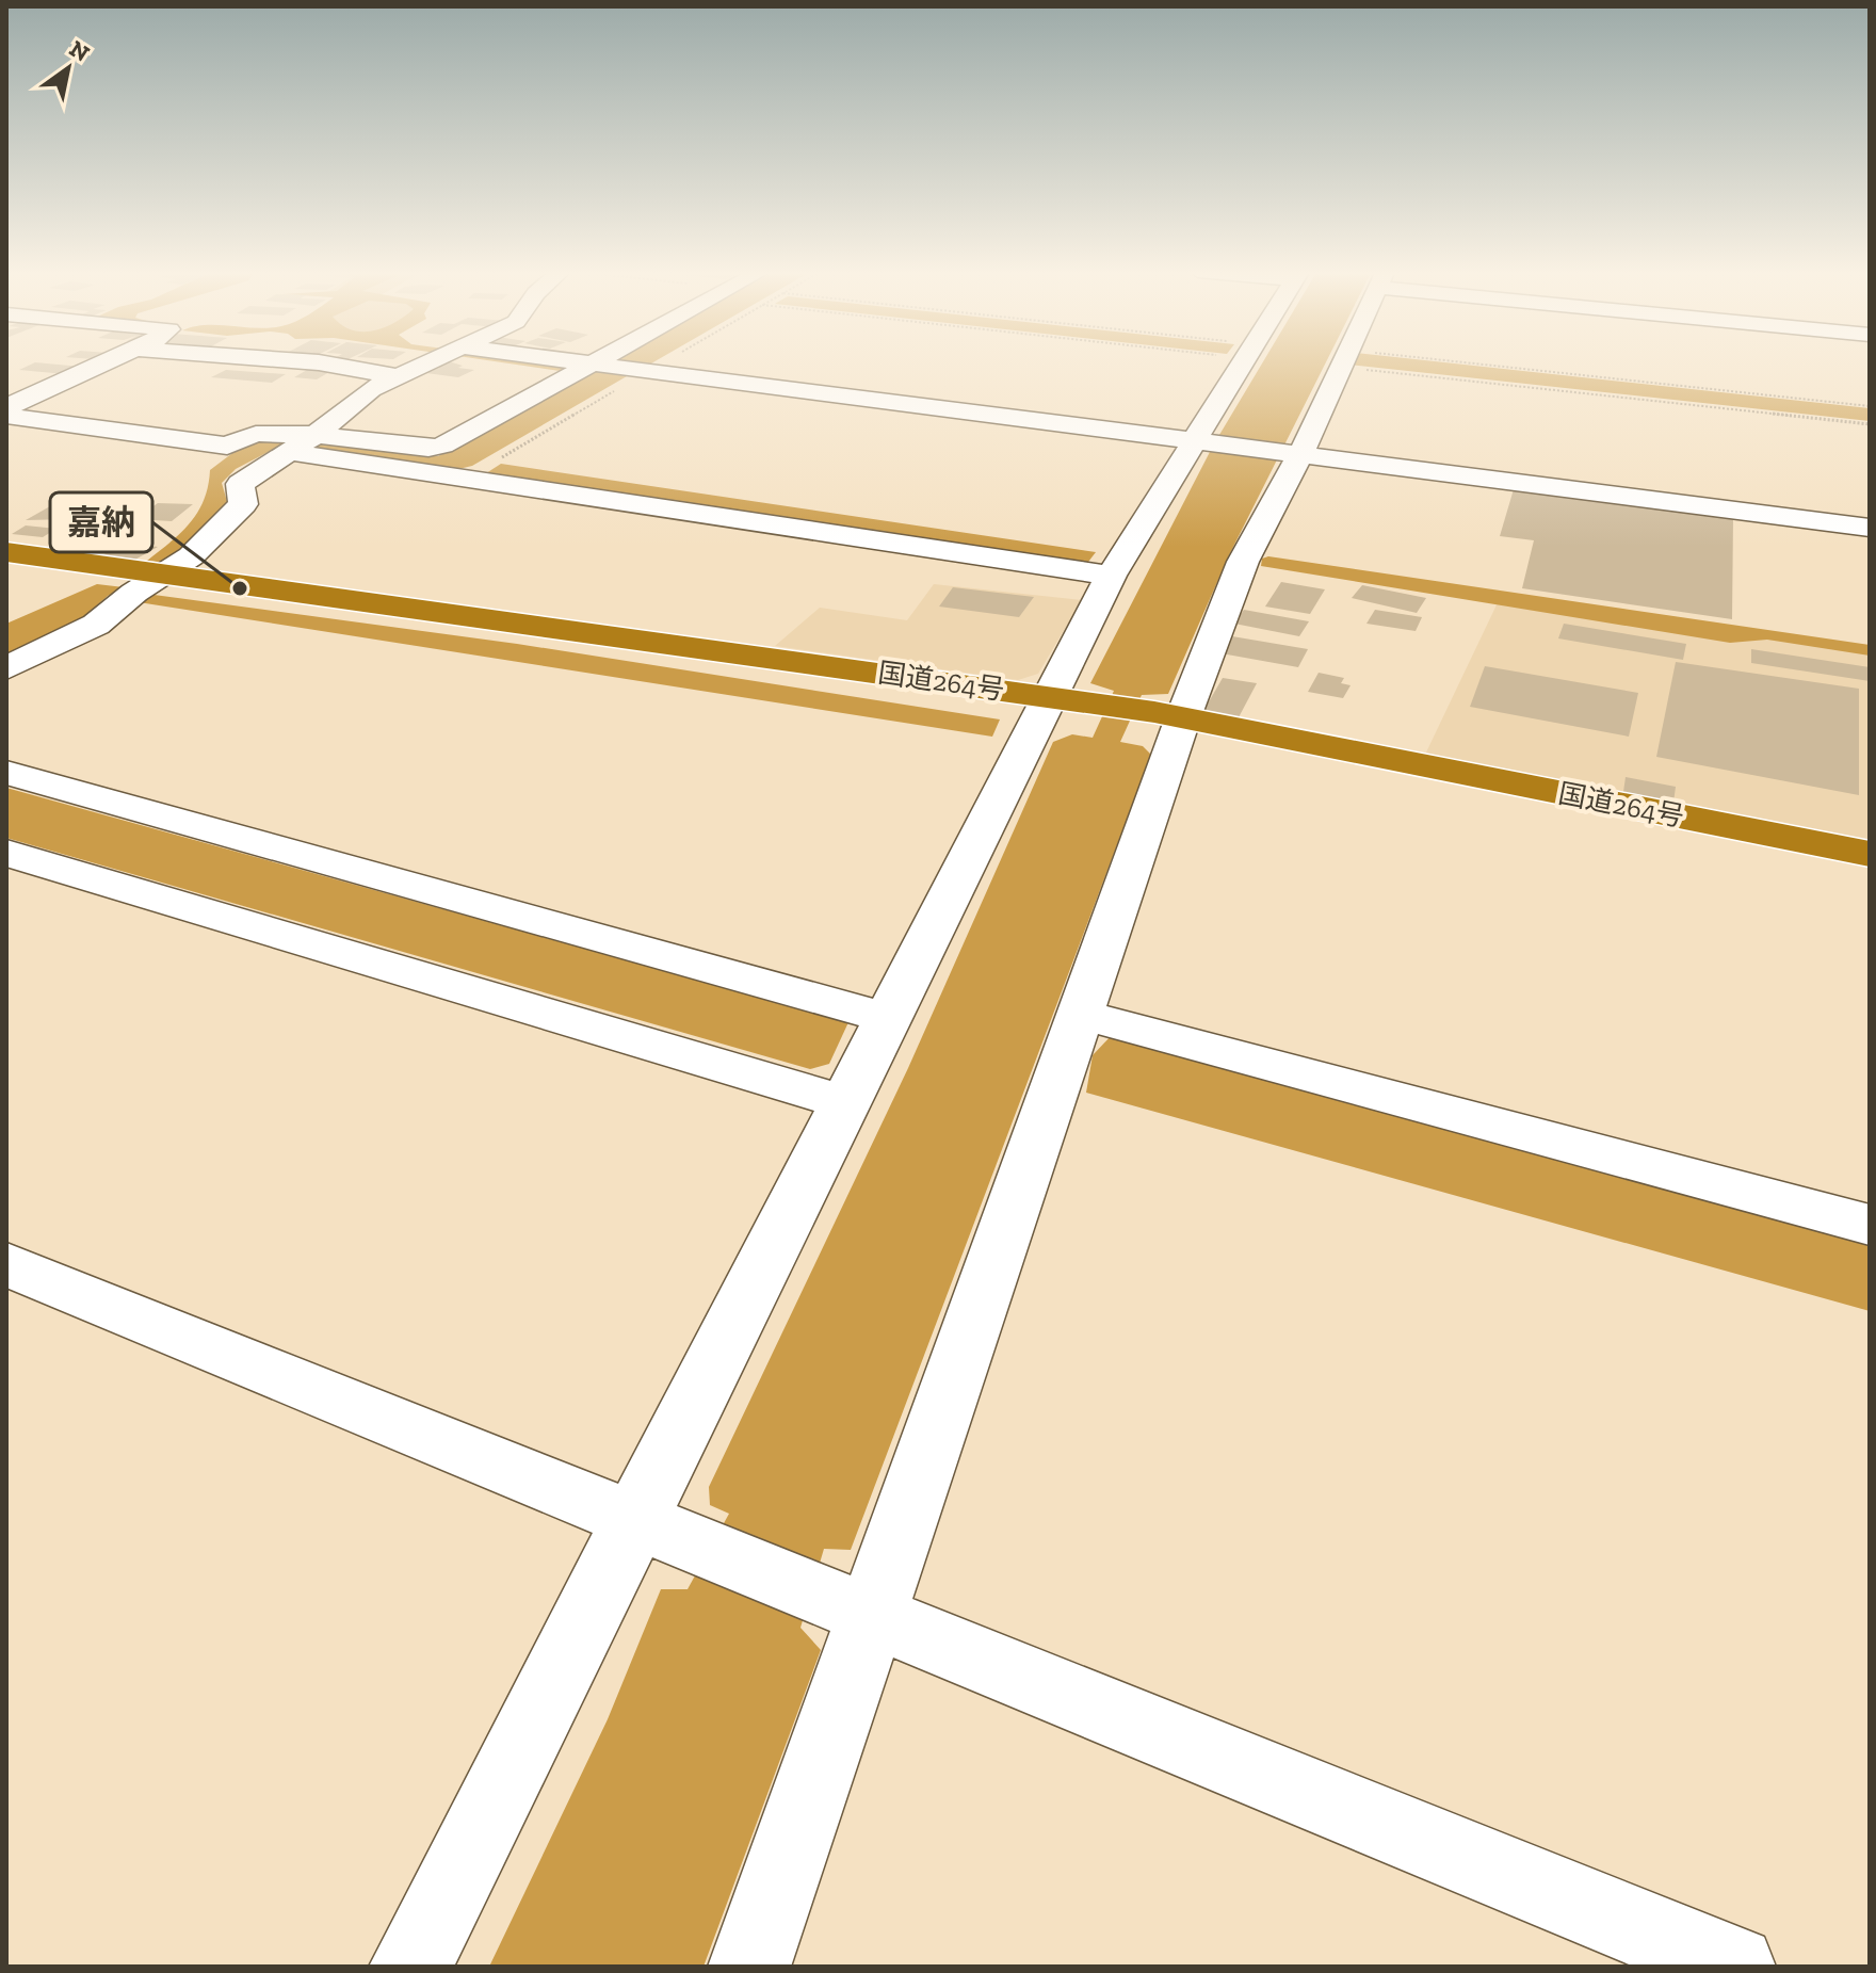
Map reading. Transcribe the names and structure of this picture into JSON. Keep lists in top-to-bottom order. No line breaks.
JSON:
{"streets":{"highway":["国道264号"]},"places":["嘉納"],"north":"top right"}
